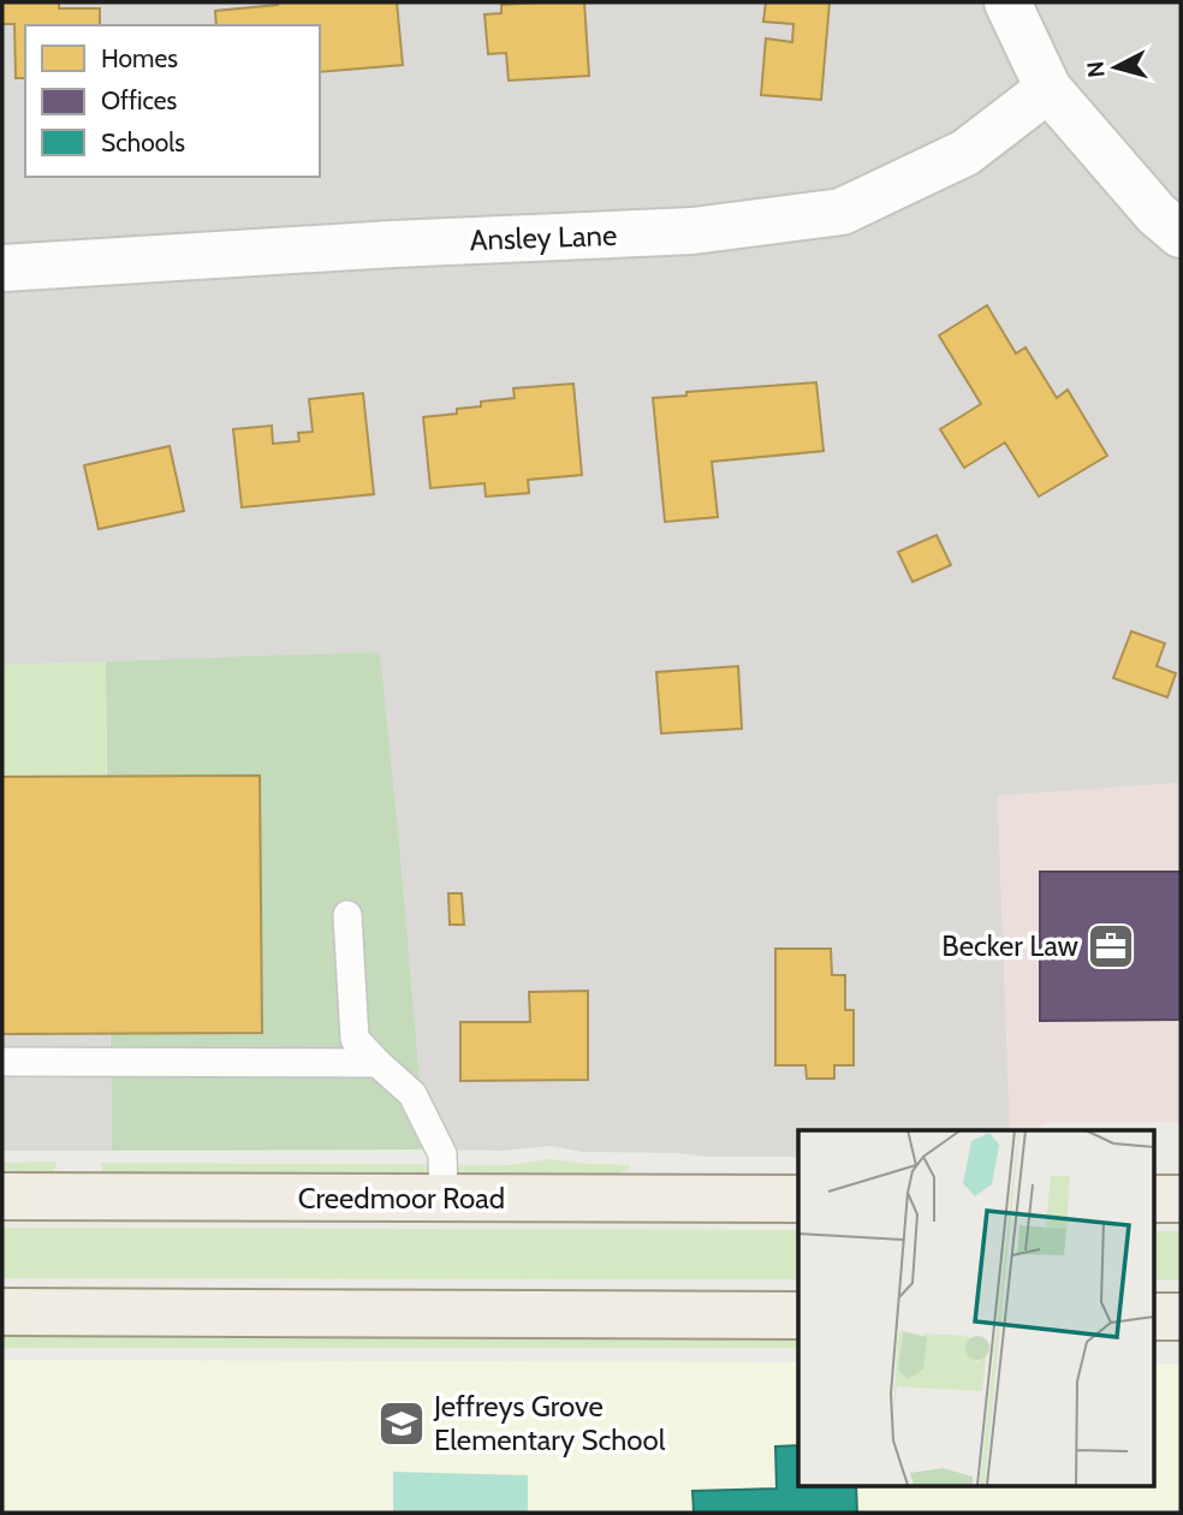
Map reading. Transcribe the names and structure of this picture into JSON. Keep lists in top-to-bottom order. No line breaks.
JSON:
{"streets":{"main road":["Creedmoor Road"],"street":["Ansley Lane"]},"places":{"office":["Becker Law"],"school or university":["Jeffreys Grove Elementary School"]},"legend":["Homes","Offices","Schools"],"north":"left"}
